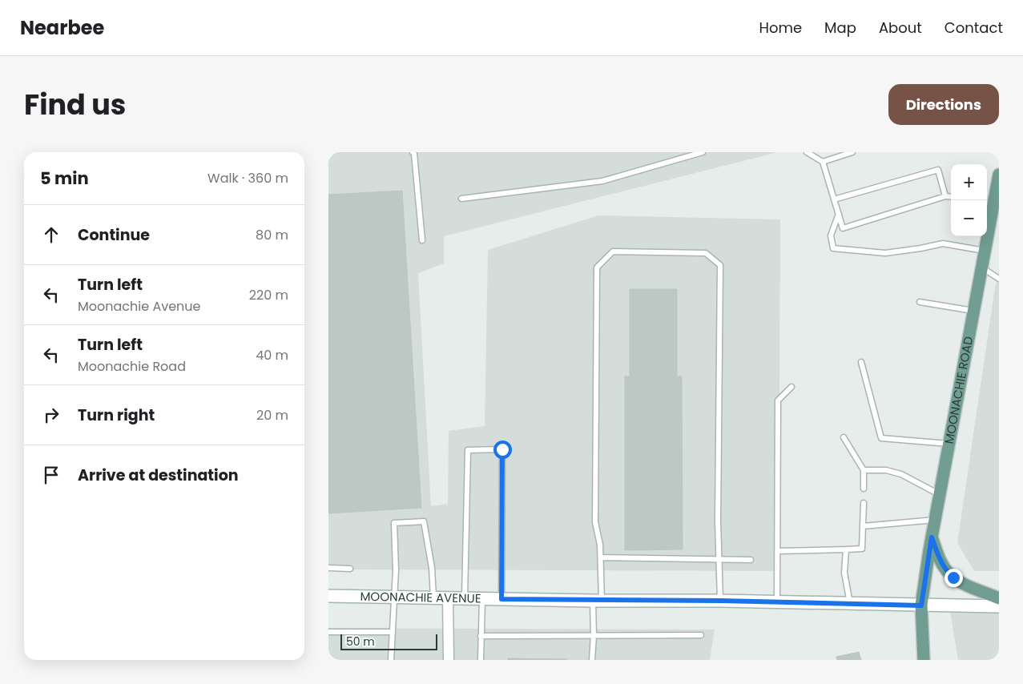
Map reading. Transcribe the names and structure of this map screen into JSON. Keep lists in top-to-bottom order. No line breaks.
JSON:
{"streets":{"main road":["MOONACHIE ROAD","MOONACHIE AVENUE"]},"crossings":[["MOONACHIE ROAD","MOONACHIE AVENUE"]],"scale_bar":"50 m","page":{"header":"Nearbee","nav":["Home","Map","About","Contact"],"title":"Find us","buttons":"Directions","heading":["5 min","Walk · 360 m"],"map_buttons":["+","−"],"list":[["Continue","80 m"],["Turn left","Moonachie Avenue","220 m"],["Turn left","Moonachie Road","40 m"],["Turn right","20 m"],"Arrive at destination"],"scale":"50 m"}}
